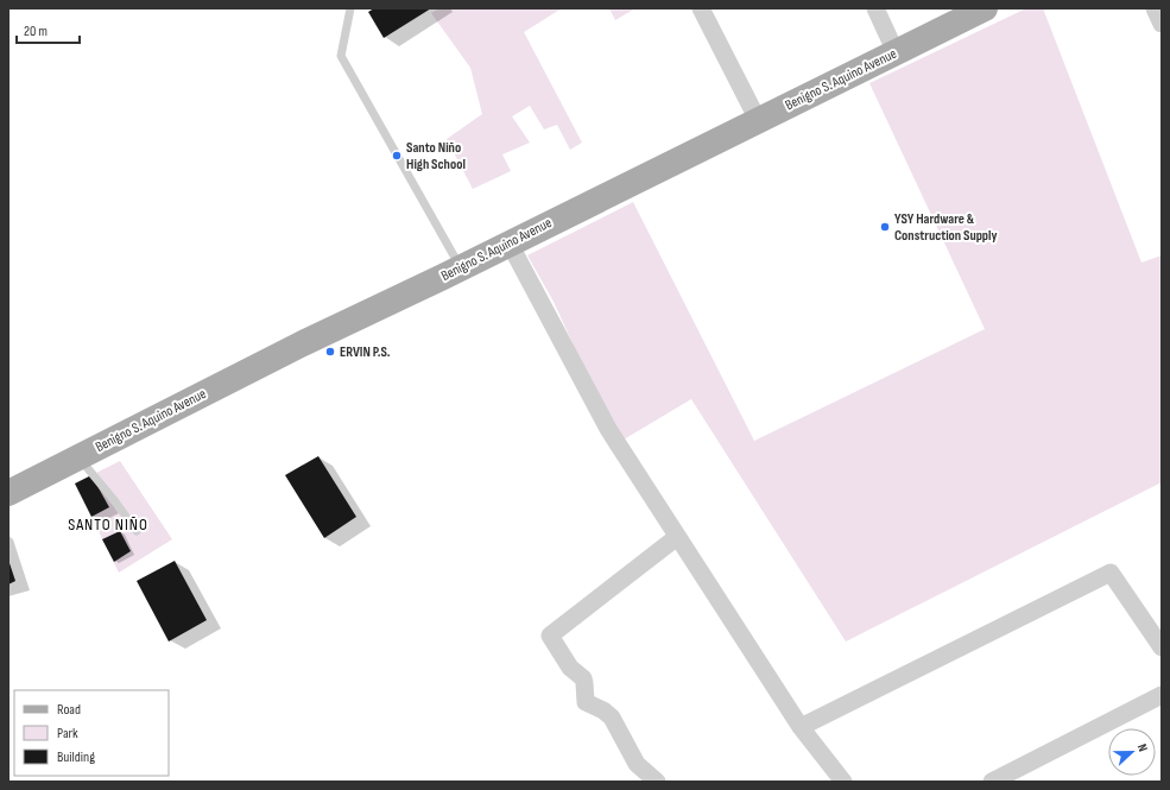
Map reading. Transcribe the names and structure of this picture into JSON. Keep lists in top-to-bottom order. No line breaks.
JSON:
{"streets":{"main road":["Benigno S. Aquino Avenue"]},"districts":["SANTO NIÑO"],"places":["Santo Niño High School","YSY Hardware & Construction Supply","ERVIN P.S."],"legend":["Road","Park","Building"],"scale_bar":"20 m","north":"right"}
